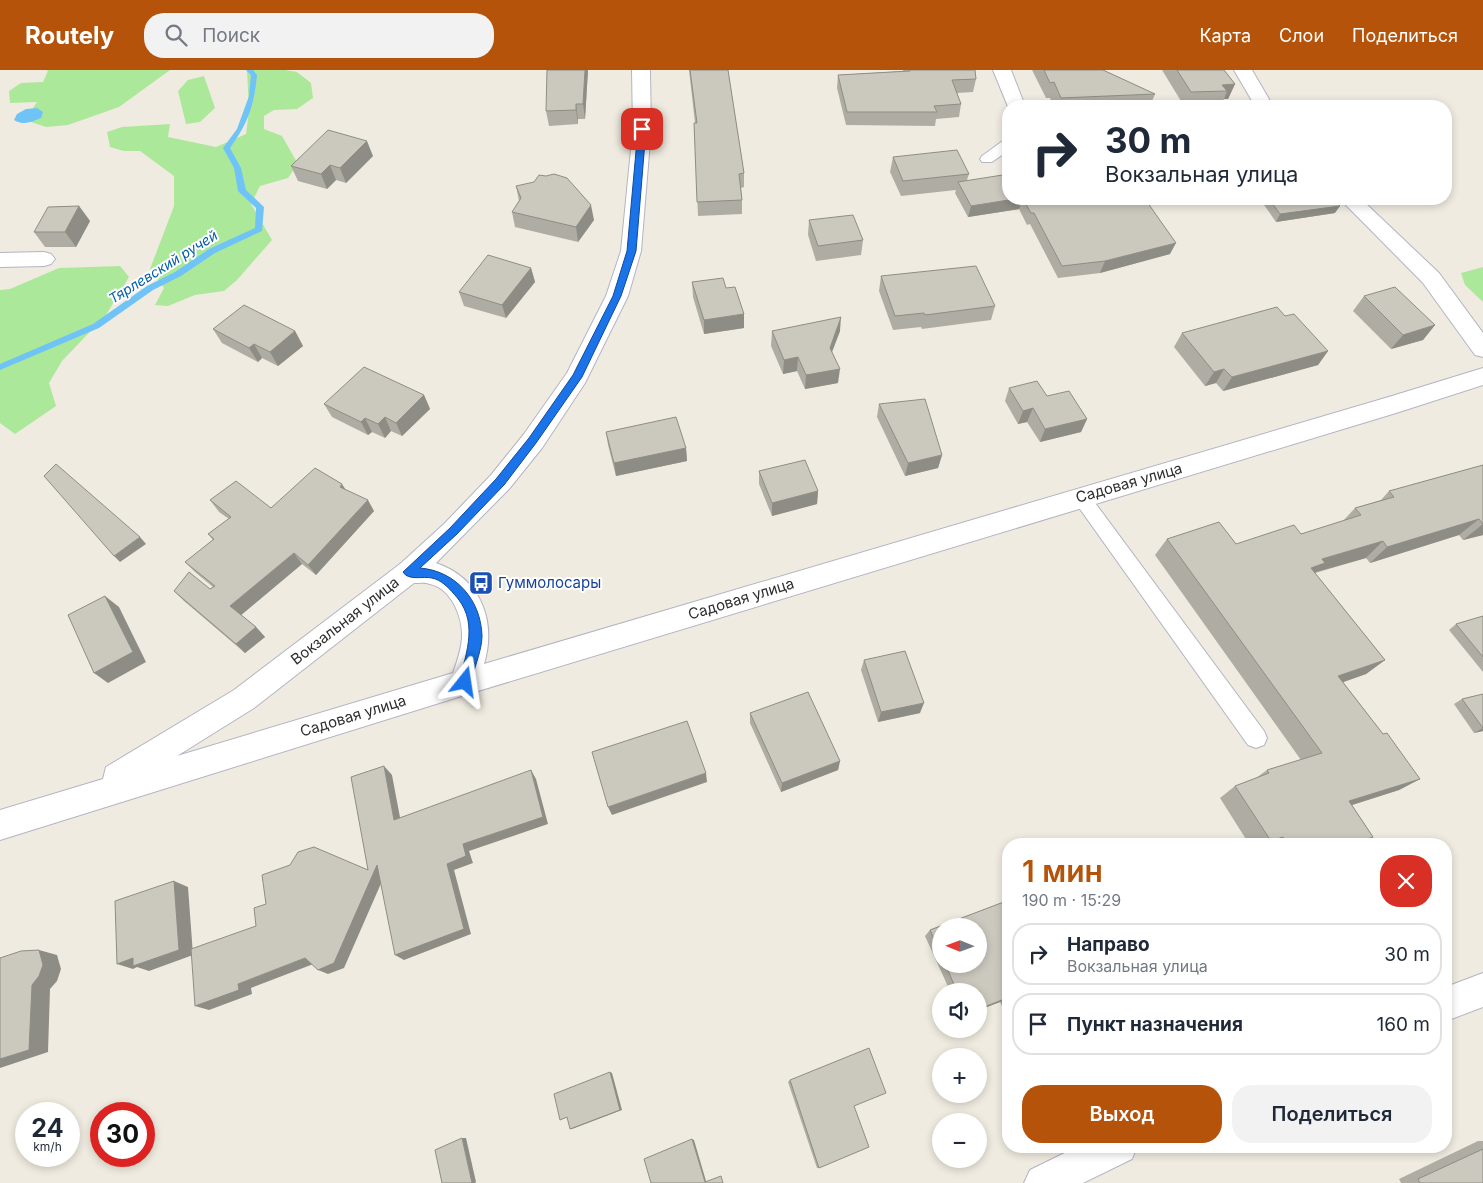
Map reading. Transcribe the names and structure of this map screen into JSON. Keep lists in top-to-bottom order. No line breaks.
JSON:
{"streets":{"street":["Садовая улица","Вокзальная улица"]},"crossings":[["Садовая улица","Вокзальная улица"]],"water":["Тярлевский ручей"],"places":{"bus stop":["Гуммолосары"]},"north":"left","page":{"header":"Routely","search":"Поиск","nav":["Карта","Слои","Поделиться"],"turn":["30 m","Вокзальная улица"],"heading":["1 мин","190 m · 15:29"],"map_buttons":["+","−"],"list":[{"name":"Направо","note":"Вокзальная улица","value":"30 m"},{"name":"Пункт назначения","value":"160 m"}],"buttons":["Выход","Поделиться"],"speed":"24 km/h","limit":"30"}}
